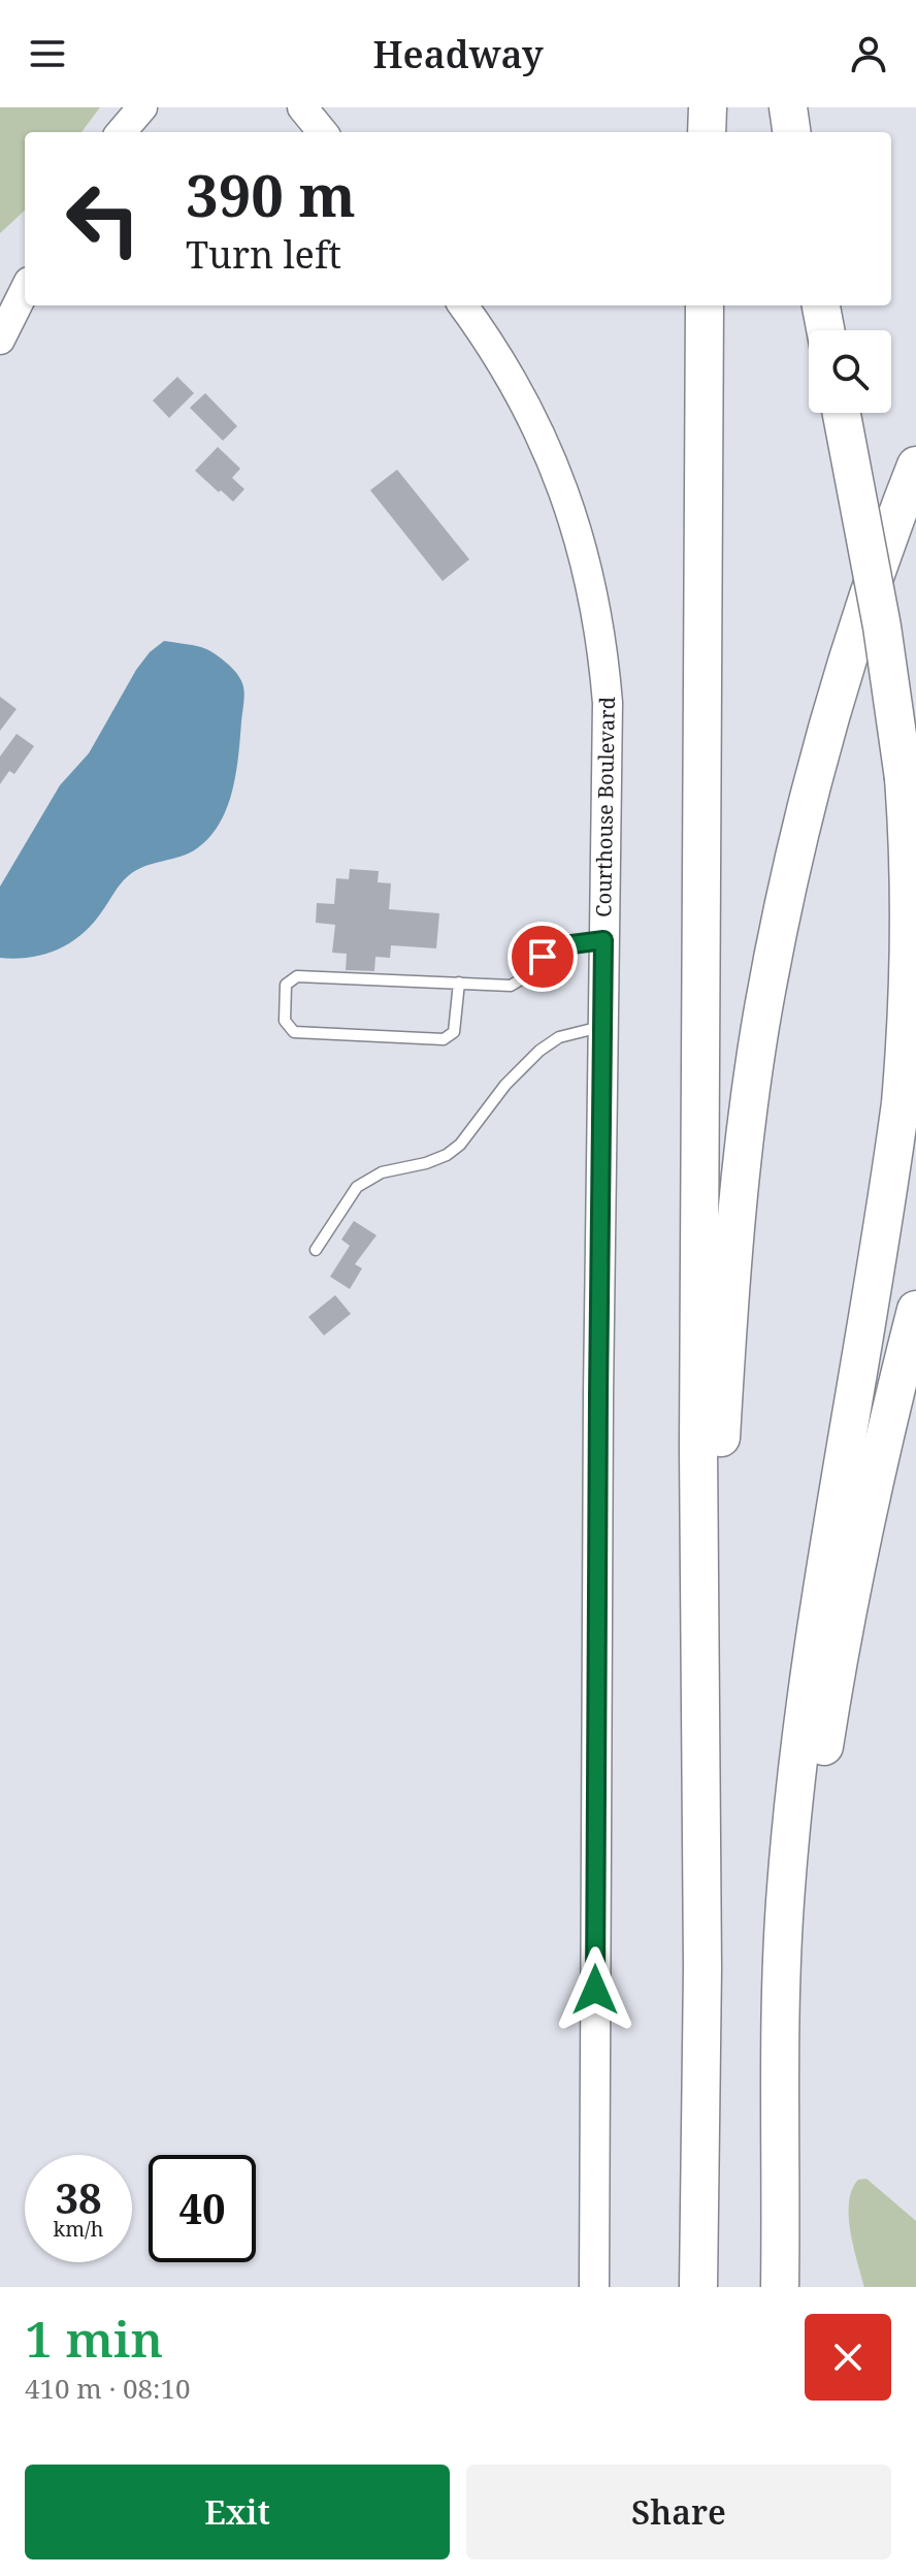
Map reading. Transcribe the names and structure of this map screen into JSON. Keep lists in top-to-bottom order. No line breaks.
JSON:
{"streets":{"street":["Courthouse Boulevard"]},"page":{"header":"Headway","turn":["390 m","Turn left"],"speed":"38 km/h","limit":"40","heading":["1 min","410 m · 08:10"],"buttons":["Exit","Share"]}}
